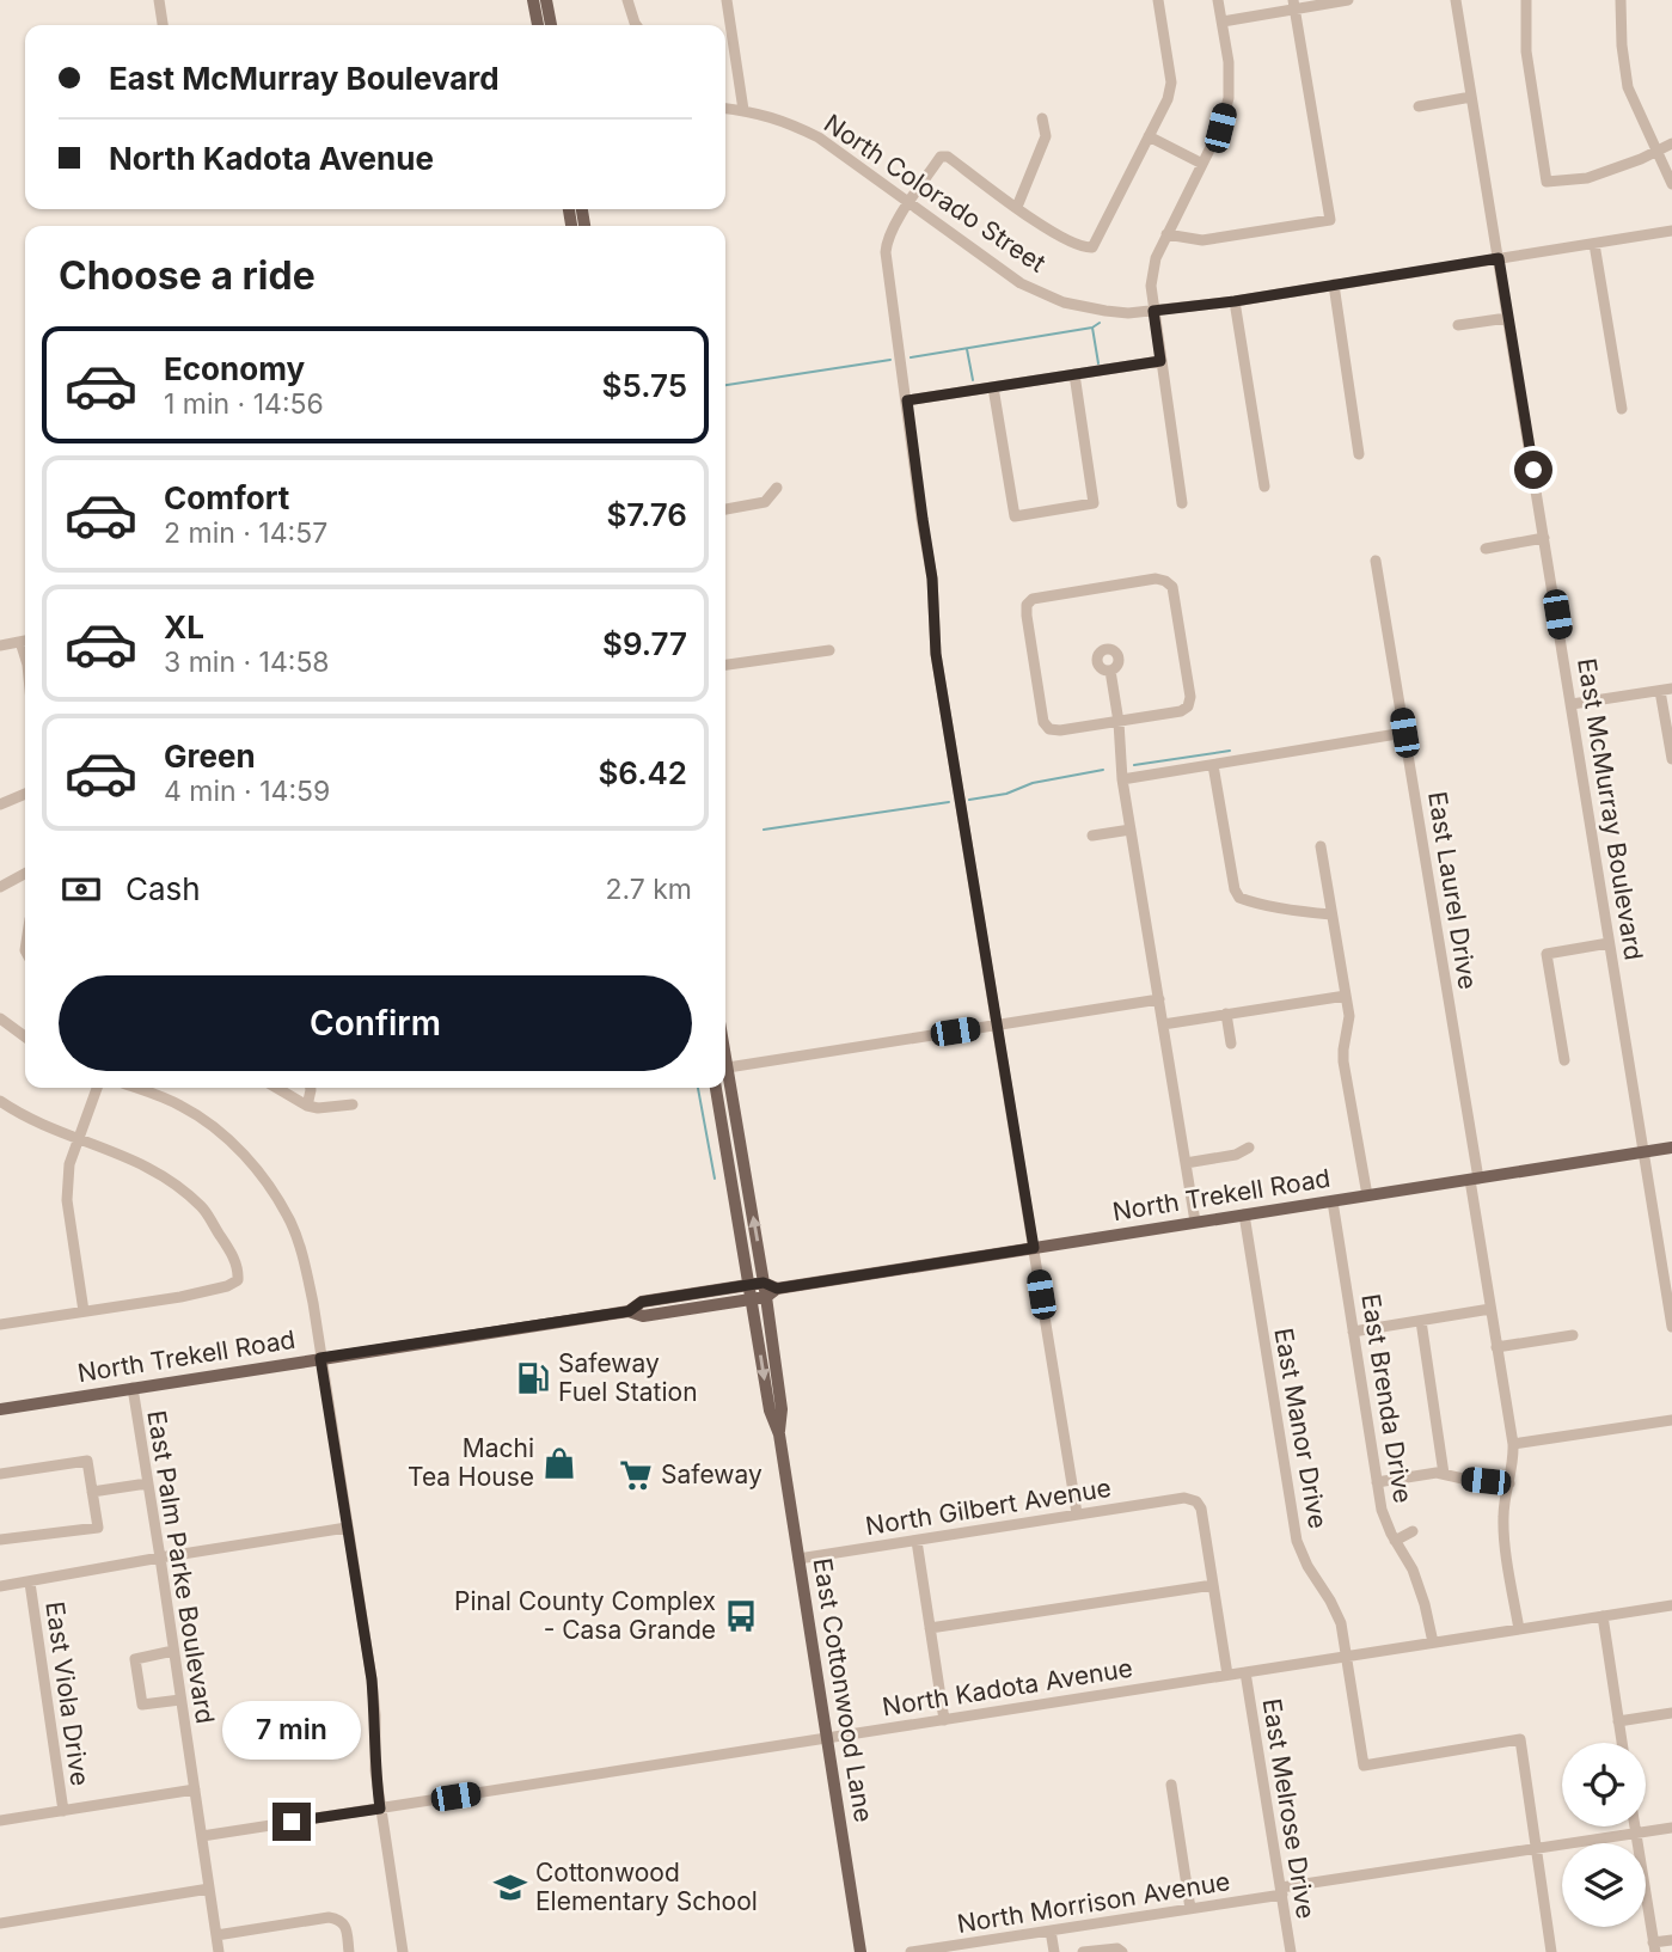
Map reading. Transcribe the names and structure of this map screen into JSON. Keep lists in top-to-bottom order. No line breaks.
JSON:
{"streets":{"main road":["North Trekell Road","East Cottonwood Lane"],"street":["North Colorado Street","East McMurray Boulevard","East Laurel Drive","East Brenda Drive","East Manor Drive","North Gilbert Avenue","East Palm Parke Boulevard","North Kadota Avenue","East Viola Drive","East Melrose Drive","North Morrison Avenue"]},"crossings":[["North Colorado Street","East McMurray Boulevard"],["East McMurray Boulevard","North Trekell Road"],["East Laurel Drive","North Trekell Road"],["East Laurel Drive","North Kadota Avenue"],["North Trekell Road","East Brenda Drive"],["North Trekell Road","East Manor Drive"],["North Trekell Road","East Palm Parke Boulevard"],["North Trekell Road","East Cottonwood Lane"],["East Brenda Drive","North Kadota Avenue"],["East Manor Drive","North Kadota Avenue"],["East Manor Drive","North Morrison Avenue"],["North Gilbert Avenue","East Cottonwood Lane"],["East Palm Parke Boulevard","North Kadota Avenue"],["North Kadota Avenue","East Cottonwood Lane"],["North Kadota Avenue","East Melrose Drive"],["East Melrose Drive","North Morrison Avenue"]],"places":{"fuel station":["Safeway Fuel Station"],"shop":["Machi Tea House"],"supermarket":["Safeway"],"bus stop":["Pinal County Complex - Casa Grande"],"school or university":["Cottonwood Elementary School"]},"page":{"banner":["East McMurray Boulevard","North Kadota Avenue"],"heading":"Choose a ride","list":[{"name":"Economy","note":"1 min · 14:56","value":"$5.75"},{"name":"Comfort","note":"2 min · 14:57","value":"$7.76"},{"name":"XL","note":"3 min · 14:58","value":"$9.77"},{"name":"Green","note":"4 min · 14:59","value":"$6.42"}],"pay":["Cash","2.7 km"],"buttons":"Confirm","bubble":"7 min"}}
